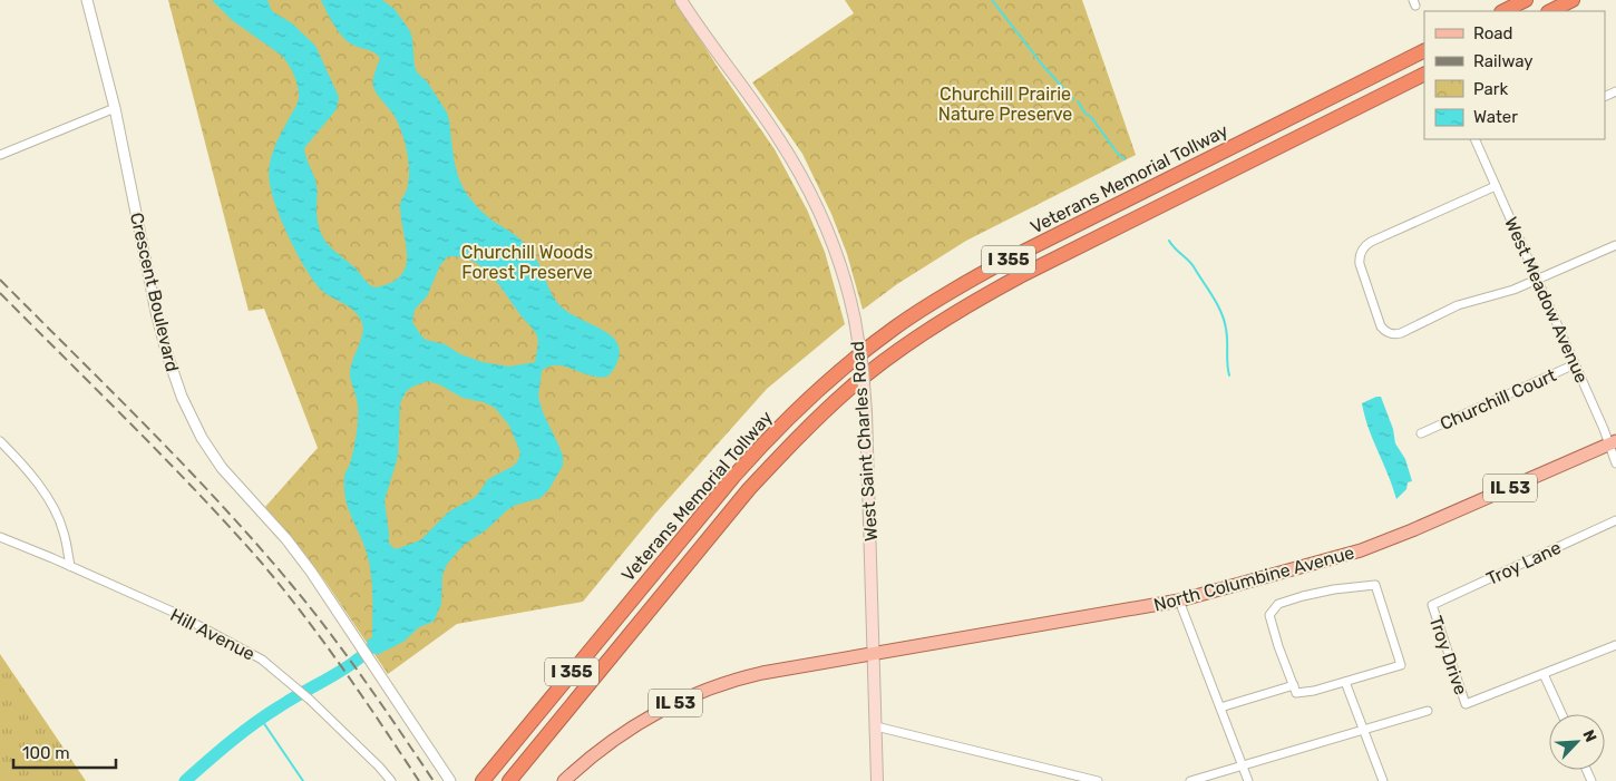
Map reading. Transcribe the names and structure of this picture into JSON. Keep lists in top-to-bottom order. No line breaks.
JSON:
{"streets":{"highway":["Veterans Memorial Tollway","I 355"],"main road":["West Saint Charles Road","IL 53","North Columbine Avenue"],"street":["Crescent Boulevard","West Meadow Avenue","Churchill Court","Troy Lane","Hill Avenue","Troy Drive"]},"crossings":[["West Meadow Avenue","Churchill Court"],["West Meadow Avenue","North Columbine Avenue"],["West Saint Charles Road","IL 53"],["West Saint Charles Road","North Columbine Avenue"],["IL 53","North Columbine Avenue"],["Troy Lane","Troy Drive"]],"parks":["Churchill Prairie Nature Preserve","Churchill Woods Forest Preserve"],"legend":["Road","Railway","Park","Water"],"scale_bar":"100 m","north":"top right"}
